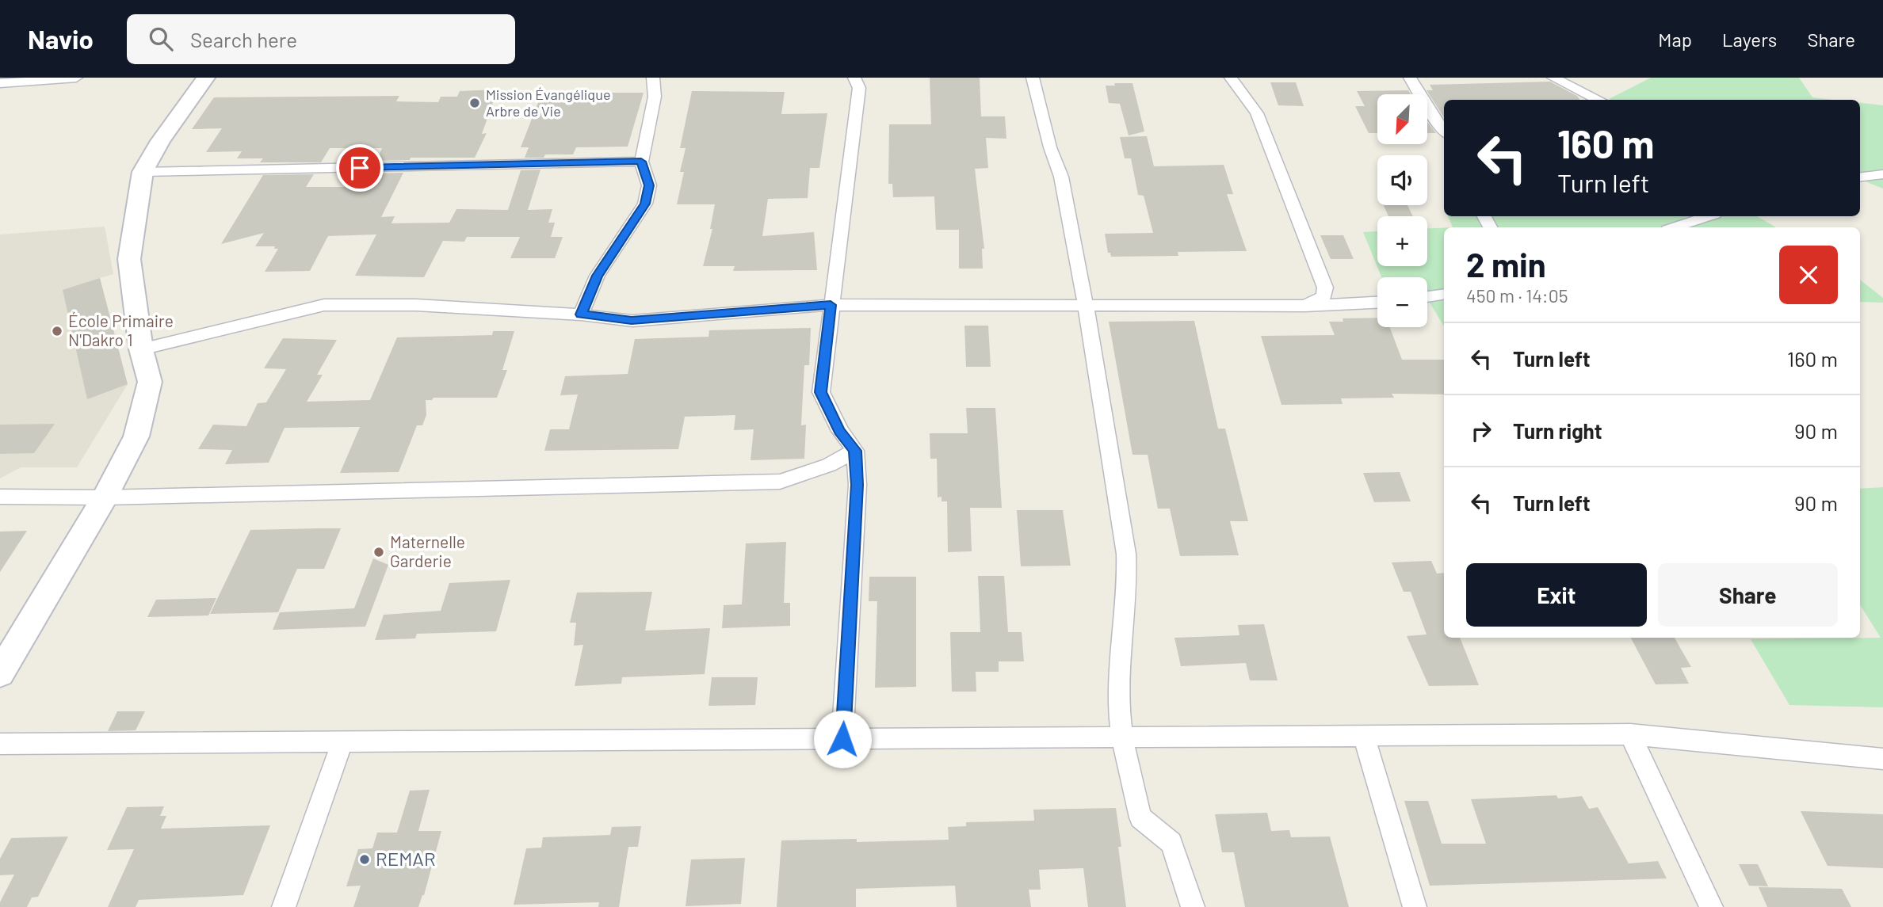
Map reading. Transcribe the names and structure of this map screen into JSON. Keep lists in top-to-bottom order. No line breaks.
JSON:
{"places":["Mission Évangélique Arbre de Vie","École Primaire N'Dakro 1","Maternelle Garderie","REMAR"],"north":"bottom left","page":{"header":"Navio","search":"Search here","nav":["Map","Layers","Share"],"map_buttons":["+","−"],"turn":["160 m","Turn left"],"heading":["2 min","450 m · 14:05"],"list":[{"name":"Turn left","value":"160 m"},{"name":"Turn right","value":"90 m"},{"name":"Turn left","value":"90 m"}],"buttons":["Exit","Share"]}}
